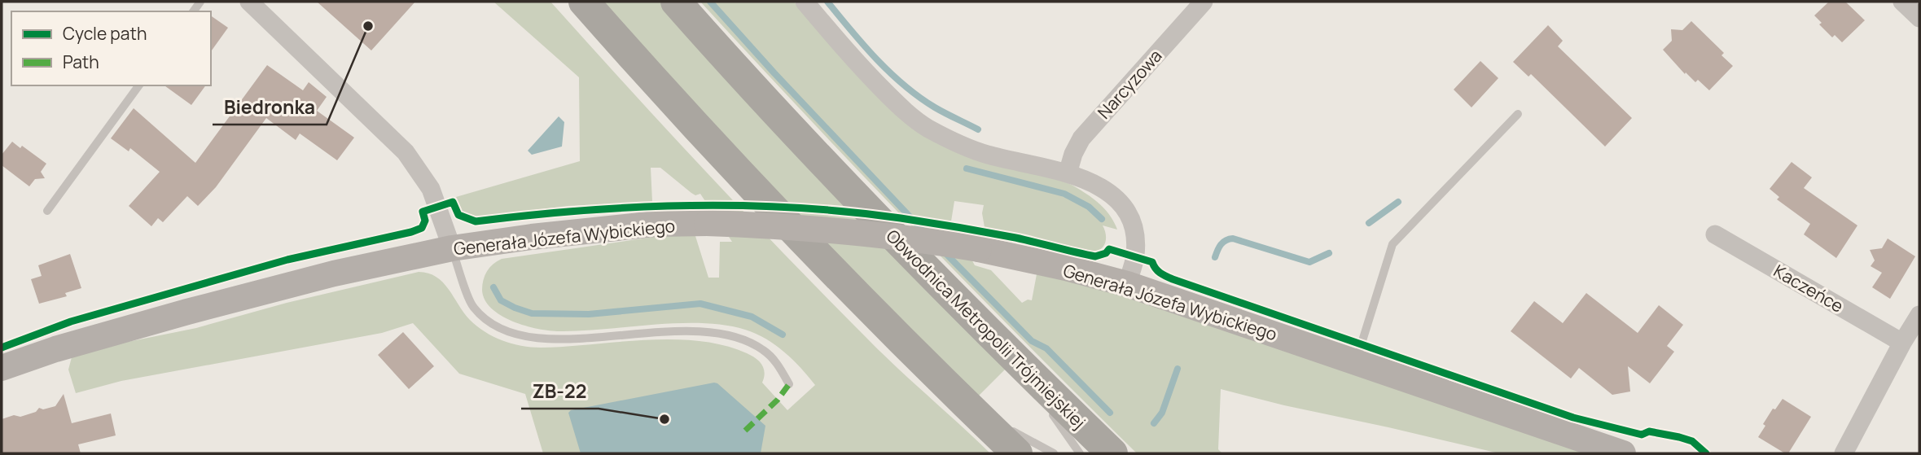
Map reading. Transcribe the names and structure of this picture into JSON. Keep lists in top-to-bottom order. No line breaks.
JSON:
{"streets":{"highway":["Obwodnica Metropolii Trójmiejskiej"],"main road":["Generała Józefa Wybickiego"],"street":["Narcyzowa","Kaczeńce"]},"places":["Biedronka","ZB-22"],"legend":["Cycle path","Path"]}
